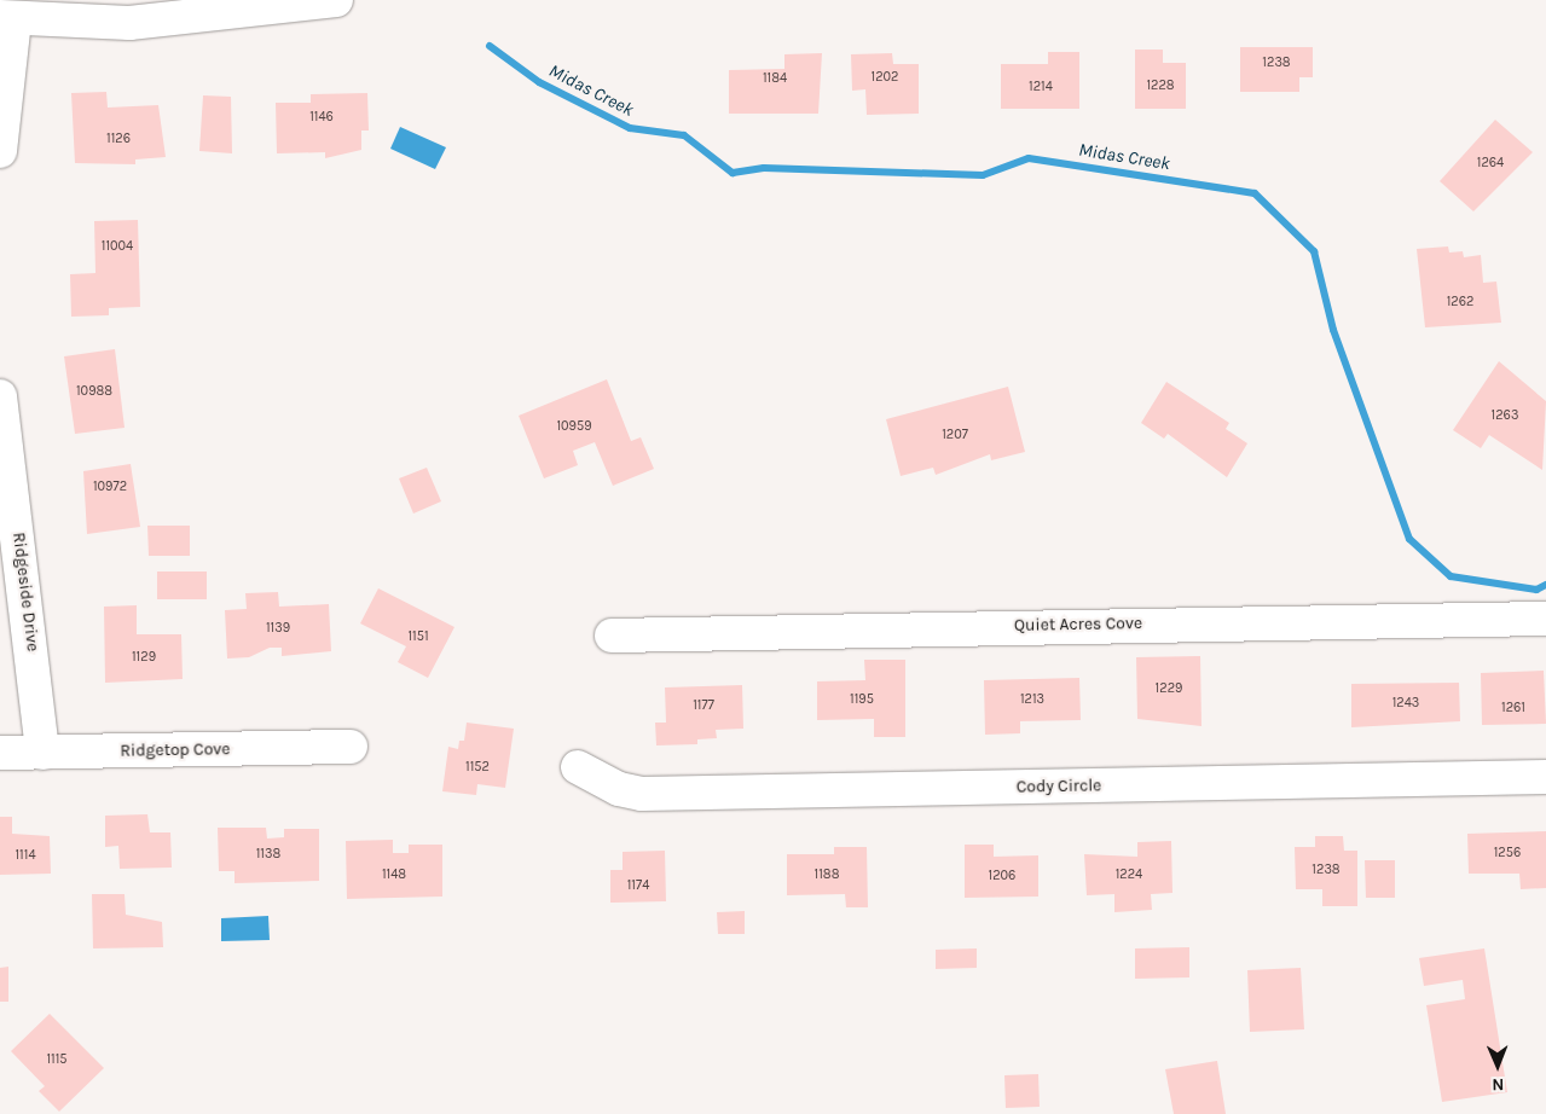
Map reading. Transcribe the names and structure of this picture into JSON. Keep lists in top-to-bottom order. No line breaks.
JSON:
{"streets":{"street":["Ridgeside Drive","Quiet Acres Cove","Ridgetop Cove","Cody Circle"]},"crossings":[["Ridgeside Drive","Ridgetop Cove"]],"water":["Midas Creek"],"house_numbers":["1238","1202","1184","1228","1214","1146","1126","1264","11004","1262","10988","1263","10959","1207","10972","1139","1151","1129","1229","1195","1213","1243","1177","1261","1152","1256","1138","1114","1238","1148","1188","1224","1206","1174","1115"],"north":"bottom"}
